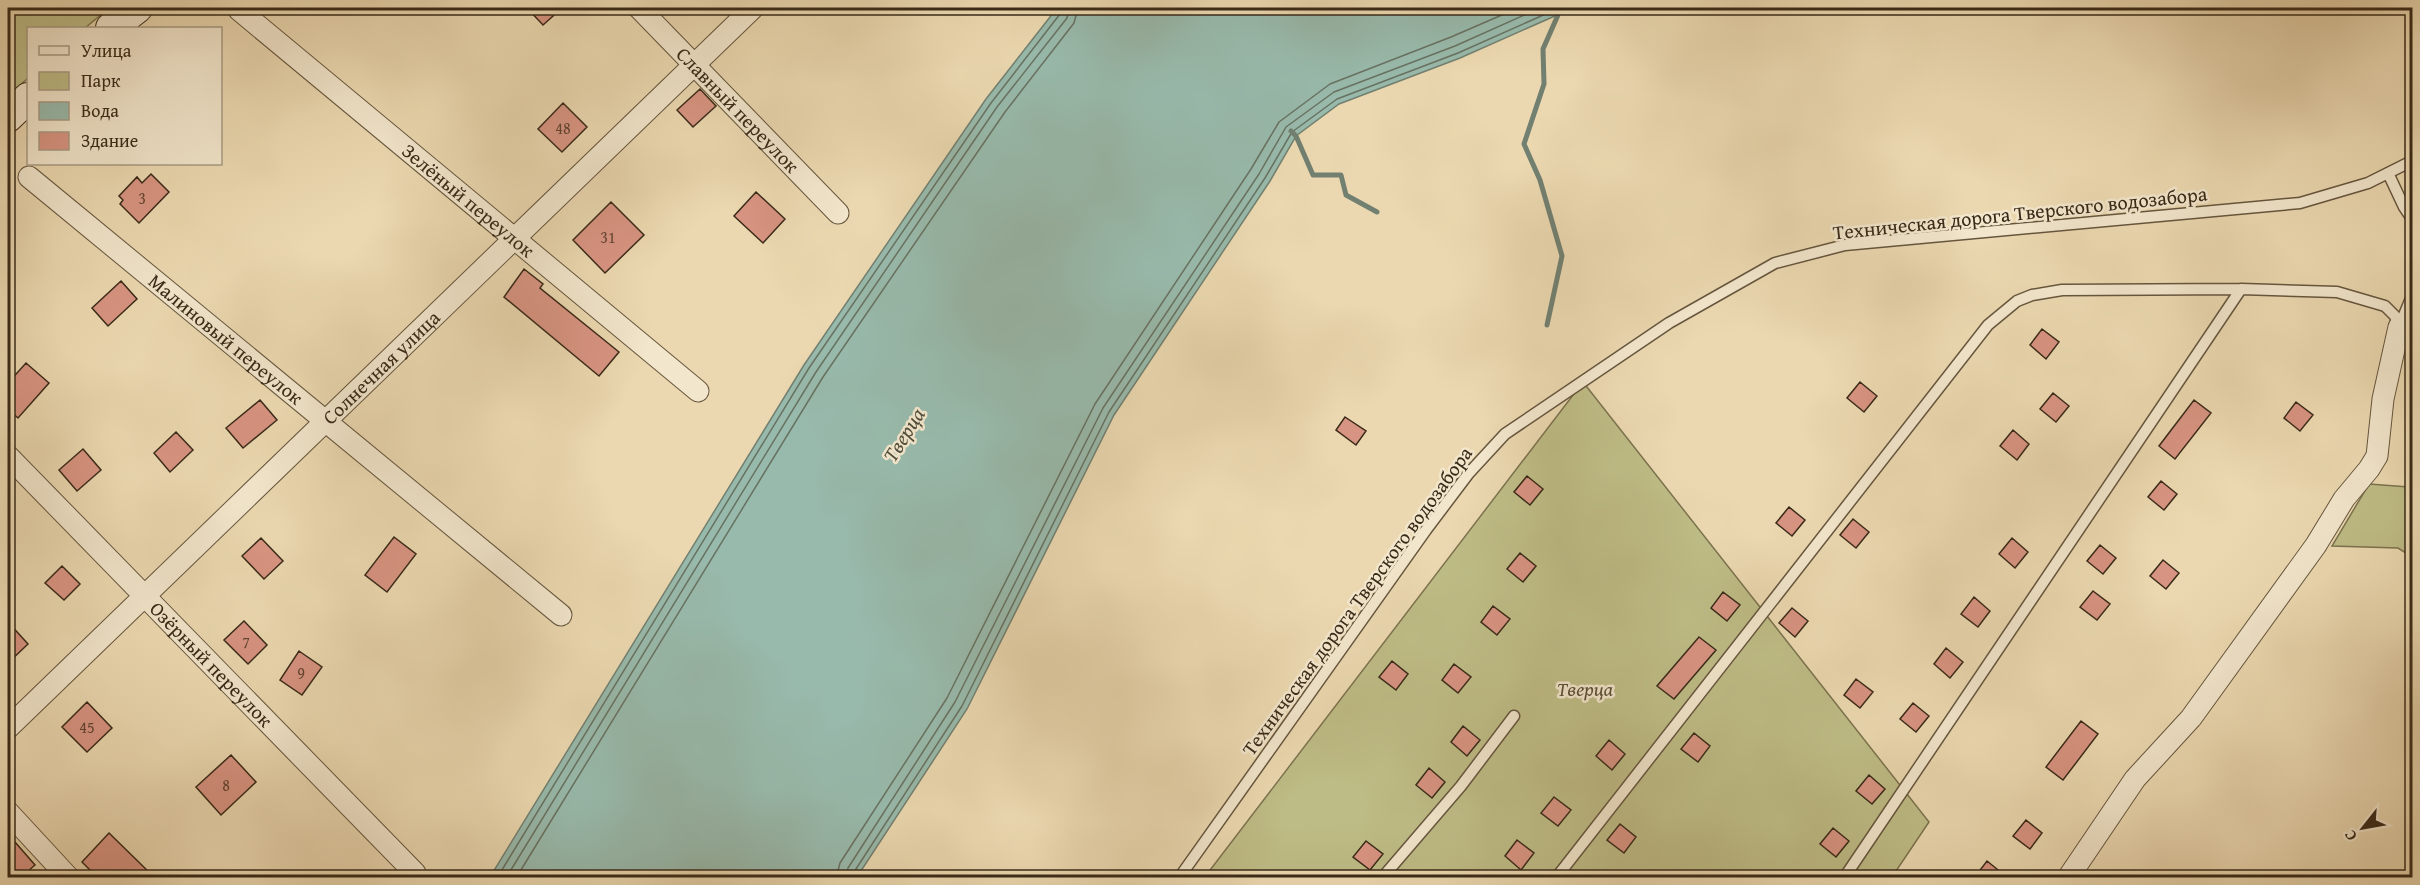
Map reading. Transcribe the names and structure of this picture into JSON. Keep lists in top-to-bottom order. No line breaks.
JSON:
{"streets":{"street":["Славный переулок","Зелёный переулок","Малиновый переулок","Солнечная улица","Озёрный переулок"],"lane":["Техническая дорога Тверского водозабора"]},"crossings":[["Славный переулок","Солнечная улица"],["Зелёный переулок","Солнечная улица"],["Малиновый переулок","Солнечная улица"],["Солнечная улица","Озёрный переулок"]],"water":["Тверца"],"parks":["Тверца"],"house_numbers":["48","3","31","7","9","45","8"],"legend":["Улица","Парк","Вода","Здание"],"north":"bottom left"}
